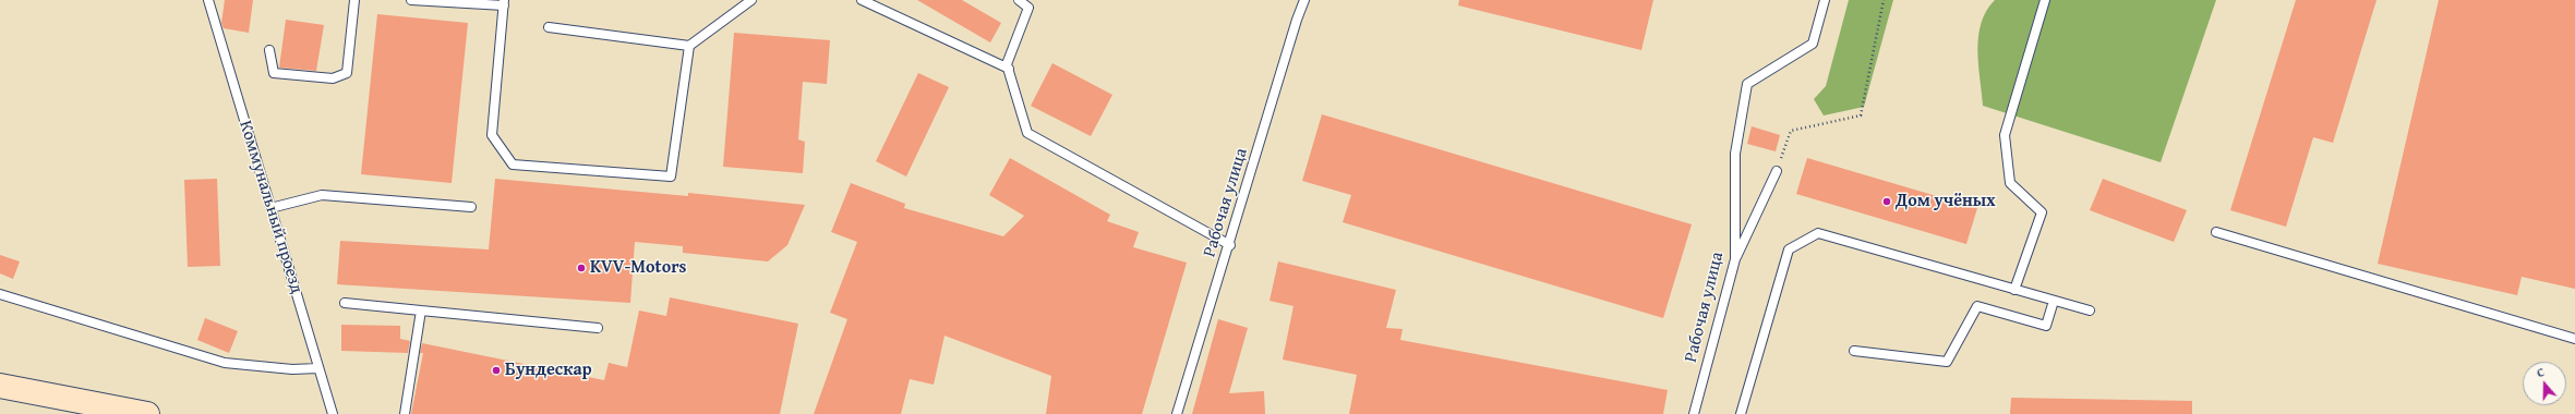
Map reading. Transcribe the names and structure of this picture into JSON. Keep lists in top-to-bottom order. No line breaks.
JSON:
{"streets":{"lane":["Рабочая улица","Коммунальный проезд"]},"places":["Дом учёных","KVV-Motors","Бундескар"],"north":"top"}
